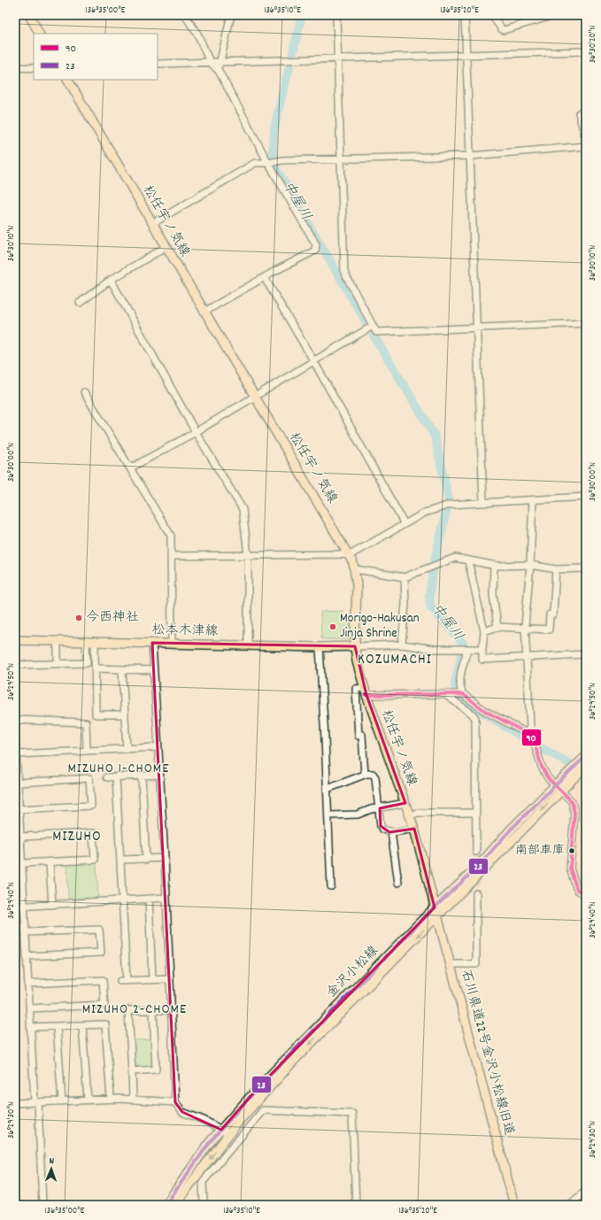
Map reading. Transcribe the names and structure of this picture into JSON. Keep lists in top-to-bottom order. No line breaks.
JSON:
{"streets":{"main road":["松任宇ノ気線","松本木津線","金沢小松線","石川県道22号金沢小松線旧道"]},"crossings":[["松任宇ノ気線","松本木津線"],["松任宇ノ気線","金沢小松線"],["松任宇ノ気線","石川県道22号金沢小松線旧道"],["金沢小松線","石川県道22号金沢小松線旧道"]],"districts":["KOZUMACHI","MIZUHO 1-CHOME","MIZUHO","MIZUHO 2-CHOME"],"water":["中屋川"],"places":["今西神社","Morigo-Hakusan Jinja Shrine","南部車庫"],"lines":["transit line 90","transit line 23"],"legend":["90","23"],"north":"top","coordinates":["136°35'00\"E","136°35'10\"E","136°35'20\"E","36°30'20\"N","36°30'10\"N","36°30'00\"N","36°29'50\"N","36°29'40\"N","36°29'30\"N"]}
